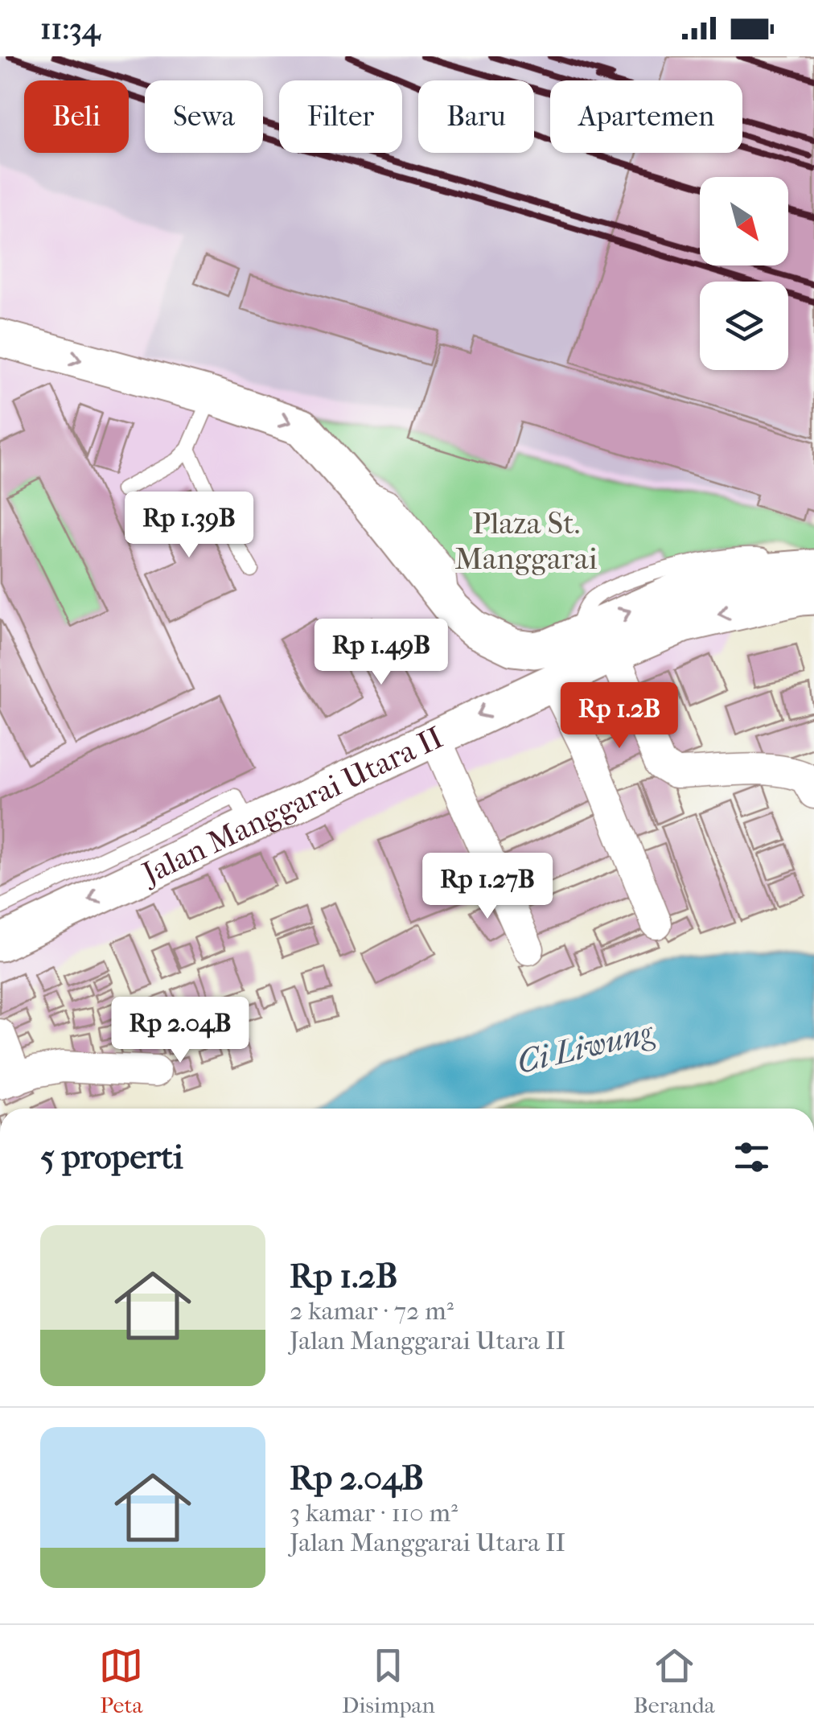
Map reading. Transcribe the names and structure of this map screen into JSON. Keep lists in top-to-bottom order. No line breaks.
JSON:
{"streets":{"street":["Jalan Manggarai Utara II"]},"one_way":["Jalan Manggarai Utara II"],"water":["Ci Liwung"],"parks":["Plaza St. Manggarai"],"north":"bottom right","page":{"status":"11:34","chip":["Beli","Sewa","Filter","Baru","Apartemen"],"price":["Rp 1.39B","Rp 1.49B","Rp 1.2B","Rp 1.27B","Rp 2.04B"],"heading":"5 properti","list":[{"name":"Rp 1.2B","note":"2 kamar · 72 m² · Jalan Manggarai Utara II"},{"name":"Rp 2.04B","note":"3 kamar · 110 m² · Jalan Manggarai Utara II"}],"tabs":["Peta","Disimpan","Beranda"]}}
